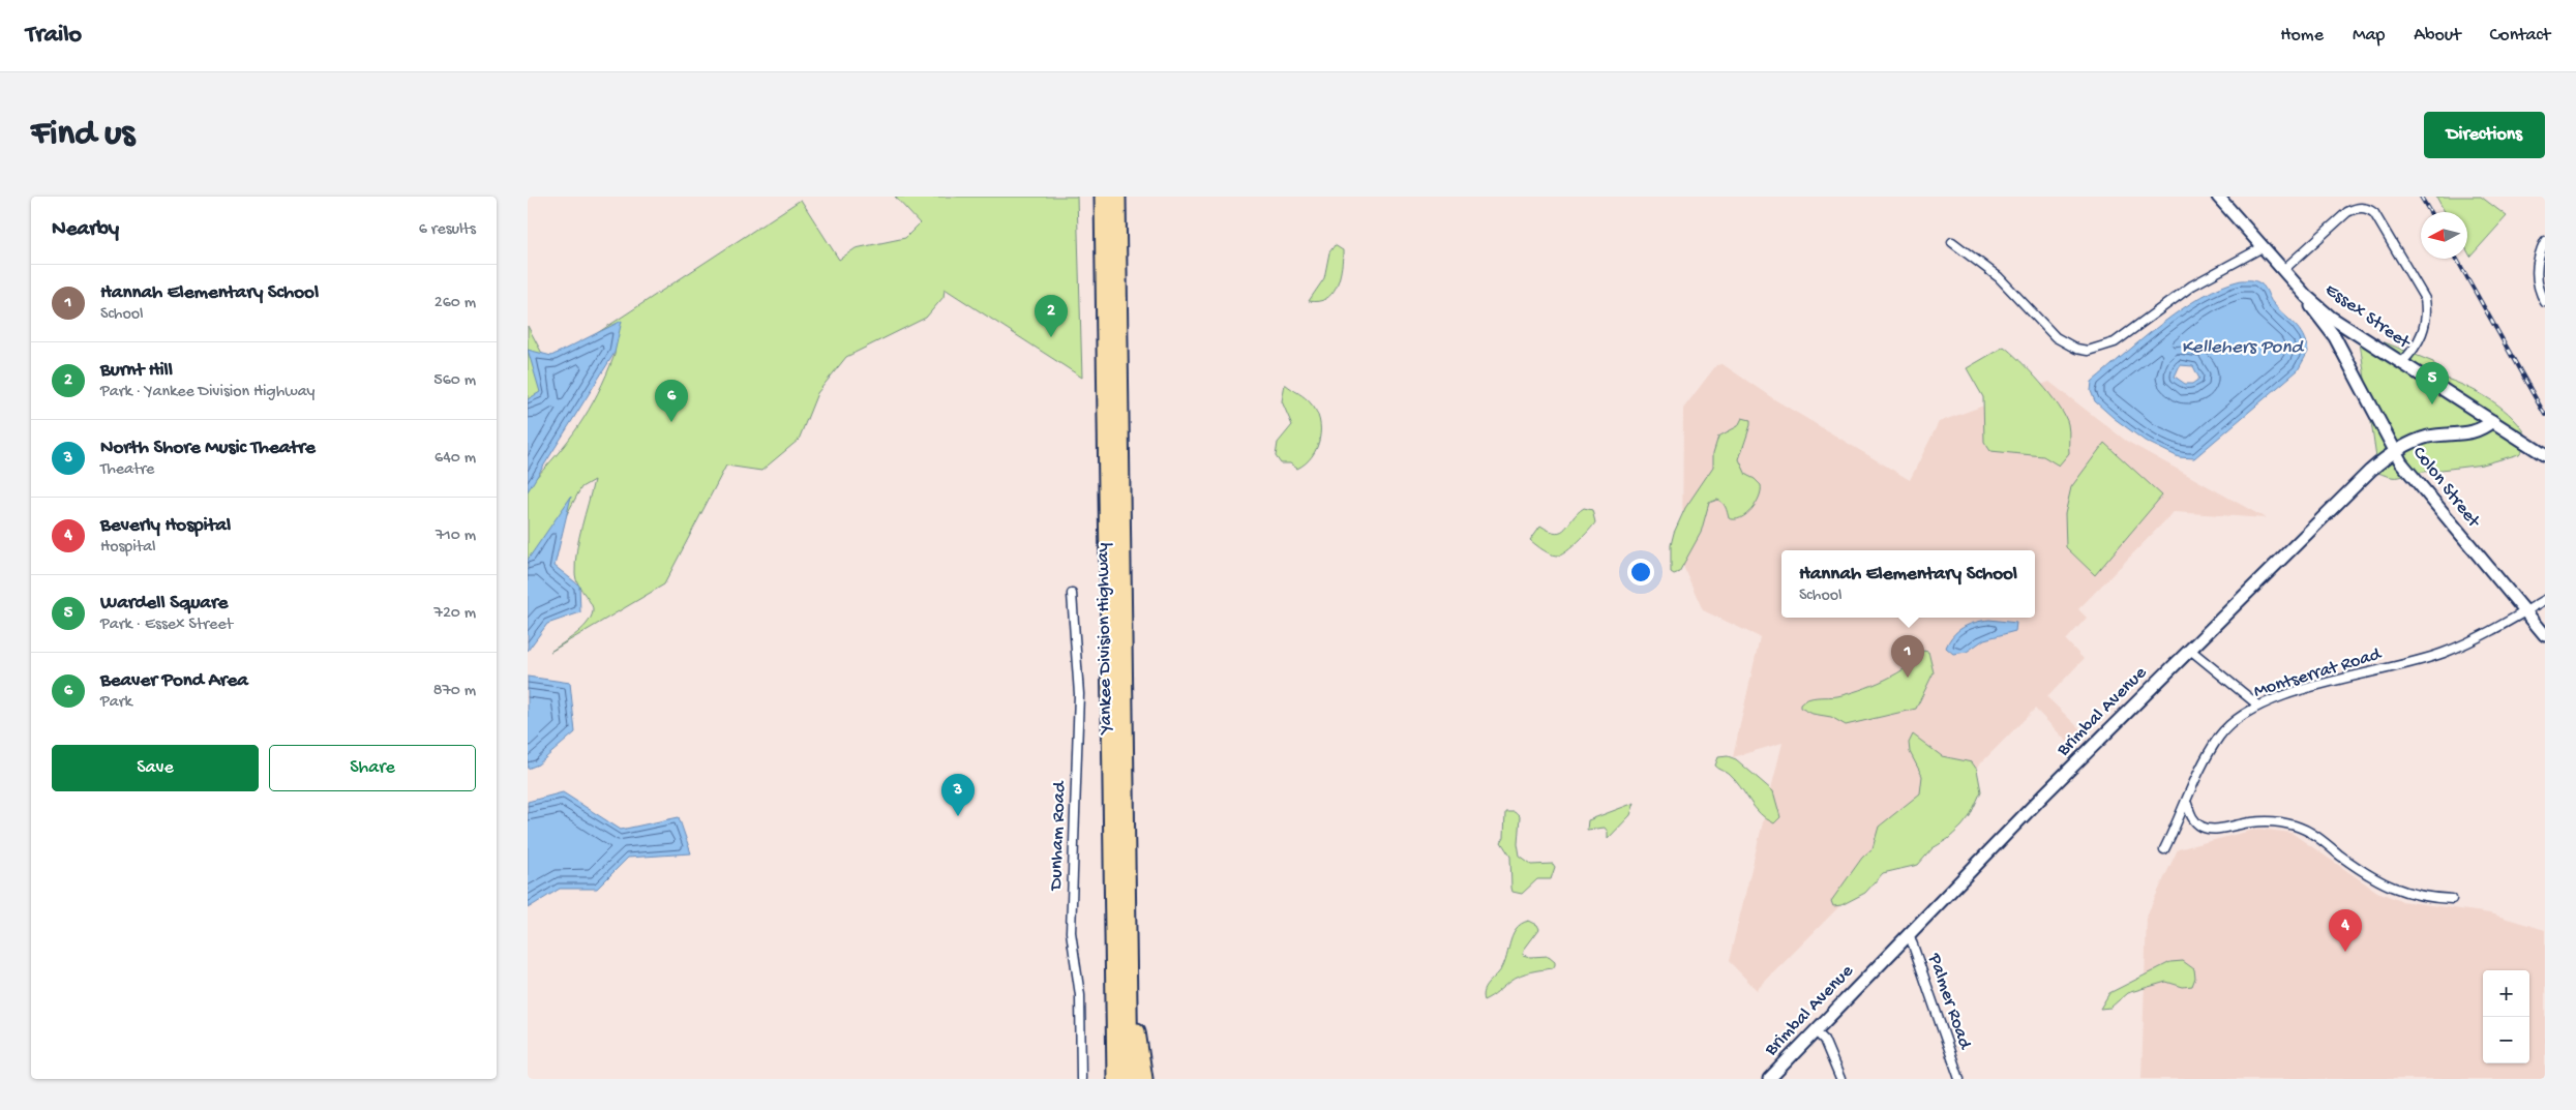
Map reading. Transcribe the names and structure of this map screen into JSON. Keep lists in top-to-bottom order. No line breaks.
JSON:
{"streets":{"highway":["Yankee Division Highway"],"main road":["Essex Street","Colon Street","Brimbal Avenue"],"street":["Montserrat Road","Dunham Road","Palmer Road"]},"crossings":[["Essex Street","Colon Street"],["Essex Street","Brimbal Avenue"],["Colon Street","Montserrat Road"],["Colon Street","Brimbal Avenue"],["Brimbal Avenue","Palmer Road"]],"water":["Kellehers Pond"],"north":"left","page":{"header":"Trailo","nav":["Home","Map","About","Contact"],"buttons":["Directions",["Save","Share"]],"title":"Find us","heading":["Nearby","6 results"],"list":[{"mark":"1","name":"Hannah Elementary School","note":"School","value":"260 m"},{"mark":"2","name":"Burnt Hill","note":"Park · Yankee Division Highway","value":"560 m"},{"mark":"3","name":"North Shore Music Theatre","note":"Theatre","value":"640 m"},{"mark":"4","name":"Beverly Hospital","note":"Hospital","value":"710 m"},{"mark":"5","name":"Wardell Square","note":"Park · Essex Street","value":"720 m"},{"mark":"6","name":"Beaver Pond Area","note":"Park","value":"870 m"}],"pins":["2","5","6","1","3","4"],"popup":["Hannah Elementary School","School"],"map_buttons":["+","−"]}}
